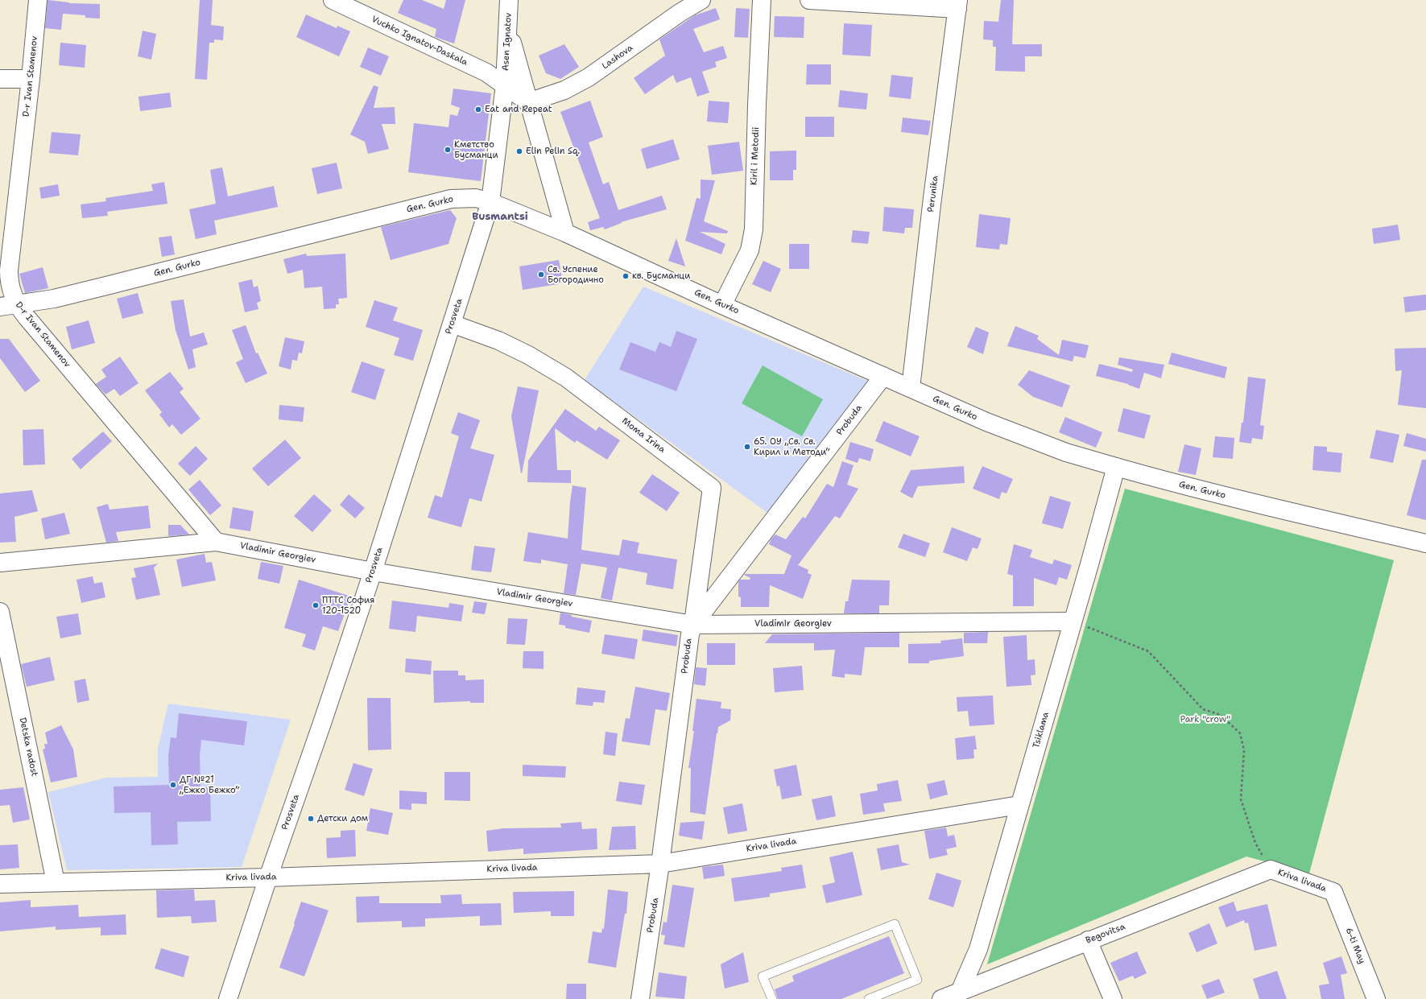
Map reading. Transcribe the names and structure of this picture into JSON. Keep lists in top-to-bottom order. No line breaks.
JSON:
{"streets":{"street":["Vuchko Ignatov-Daskala","Asen Ignatov","Lashova","D-r Ivan Stamenov","Kiril i Metodii","Perunika","Gen. Gurko","Prosveta","Probuda","Moma Irina","Vladimir Georgiev","Tsiklama","Detska radost","Kriva livada","Begovitsa","6-ti May"]},"crossings":[["Vuchko Ignatov-Daskala","Asen Ignatov"],["Vuchko Ignatov-Daskala","Lashova"],["Asen Ignatov","Gen. Gurko"],["Asen Ignatov","Prosveta"],["D-r Ivan Stamenov","Gen. Gurko"],["D-r Ivan Stamenov","Vladimir Georgiev"],["Kiril i Metodii","Gen. Gurko"],["Perunika","Gen. Gurko"],["Gen. Gurko","Prosveta"],["Gen. Gurko","Probuda"],["Gen. Gurko","Tsiklama"],["Prosveta","Moma Irina"],["Prosveta","Vladimir Georgiev"],["Prosveta","Kriva livada"],["Probuda","Moma Irina"],["Probuda","Vladimir Georgiev"],["Probuda","Kriva livada"],["Moma Irina","Vladimir Georgiev"],["Vladimir Georgiev","Tsiklama"],["Tsiklama","Kriva livada"],["Tsiklama","Begovitsa"],["Detska radost","Kriva livada"],["Kriva livada","Begovitsa"],["Kriva livada","6-ti May"]],"districts":["Busmantsi"],"parks":["Park \"crow\""],"places":["Eat and Repeat","Кметство Бусманци","Elin Pelin Sq.","Св. Успение Богородично","кв. Бусманци","65. ОУ „Св. Св. Кирил и Методи“","ПТТС София 120-1520","ДГ №21 „Ежко Бежко“","Детски дом"]}
